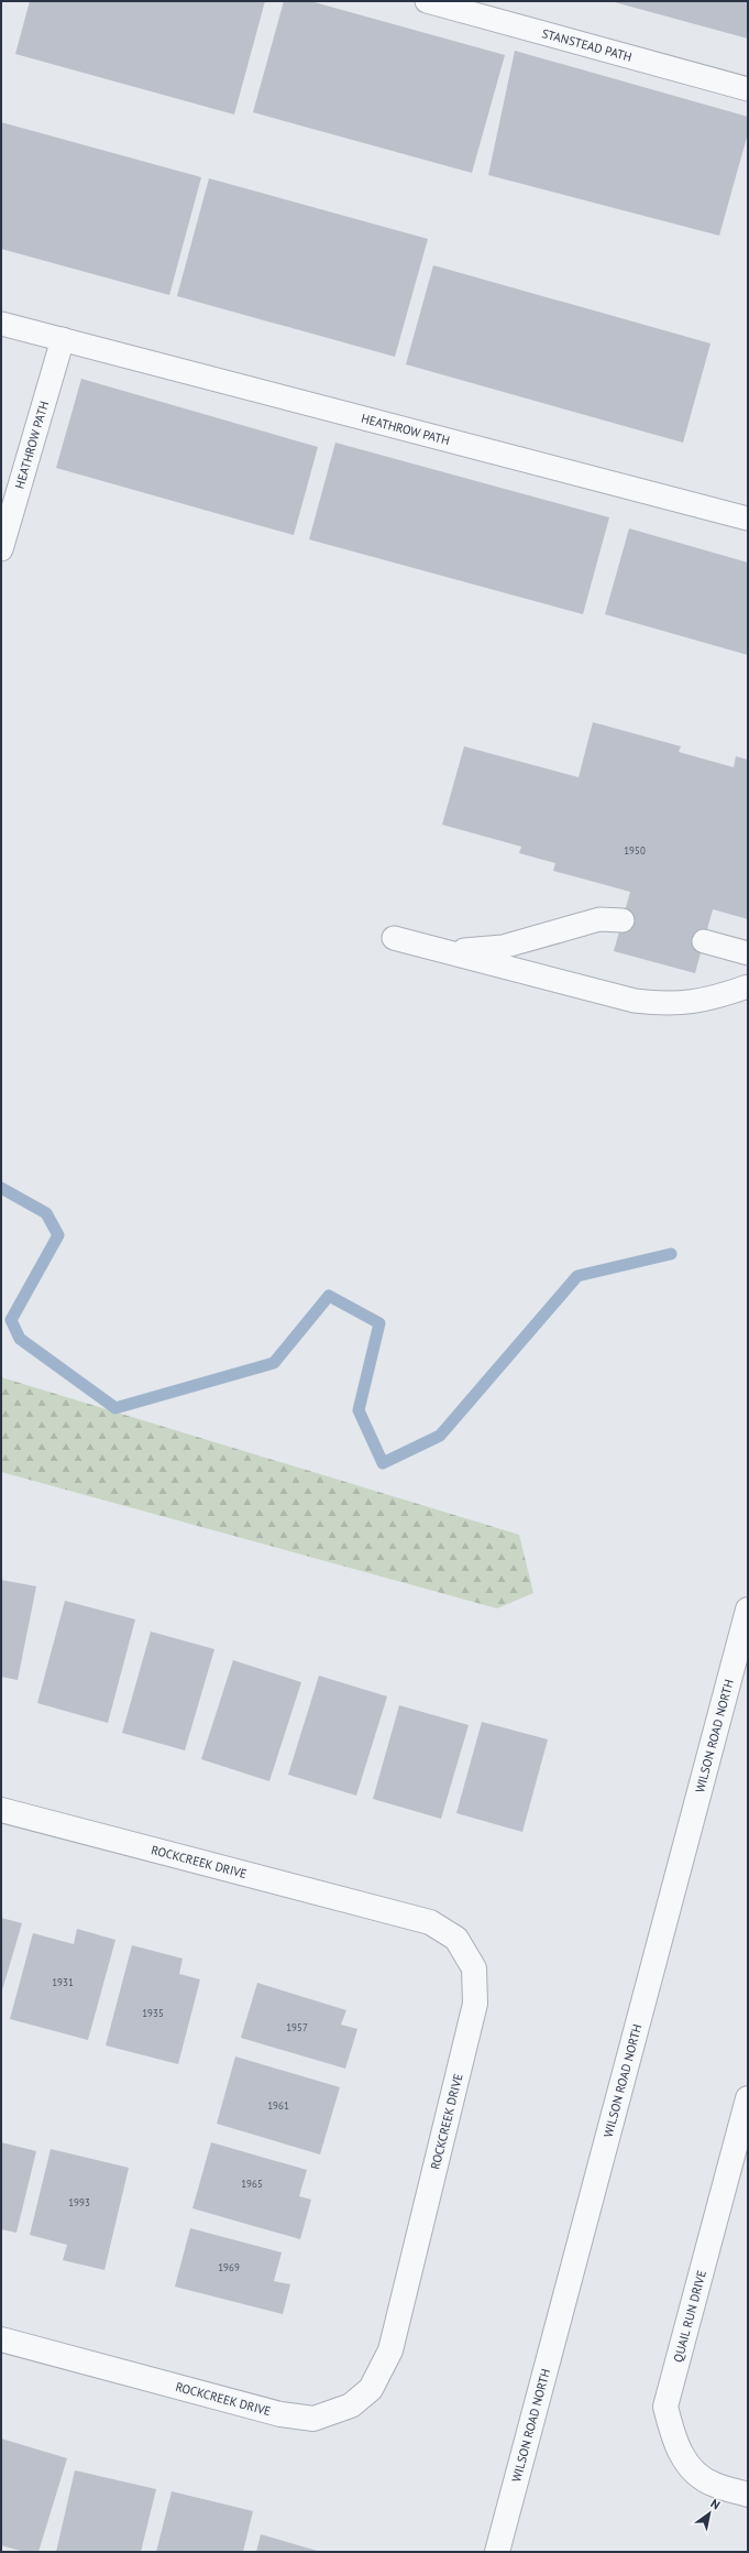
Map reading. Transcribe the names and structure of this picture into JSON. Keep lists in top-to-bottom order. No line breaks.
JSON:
{"streets":{"street":["WILSON ROAD NORTH","ROCKCREEK DRIVE","QUAIL RUN DRIVE"],"lane":["STANSTEAD PATH","HEATHROW PATH"]},"house_numbers":["1950","1931","1935","1957","1961","1965","1993","1969"],"north":"top right"}
